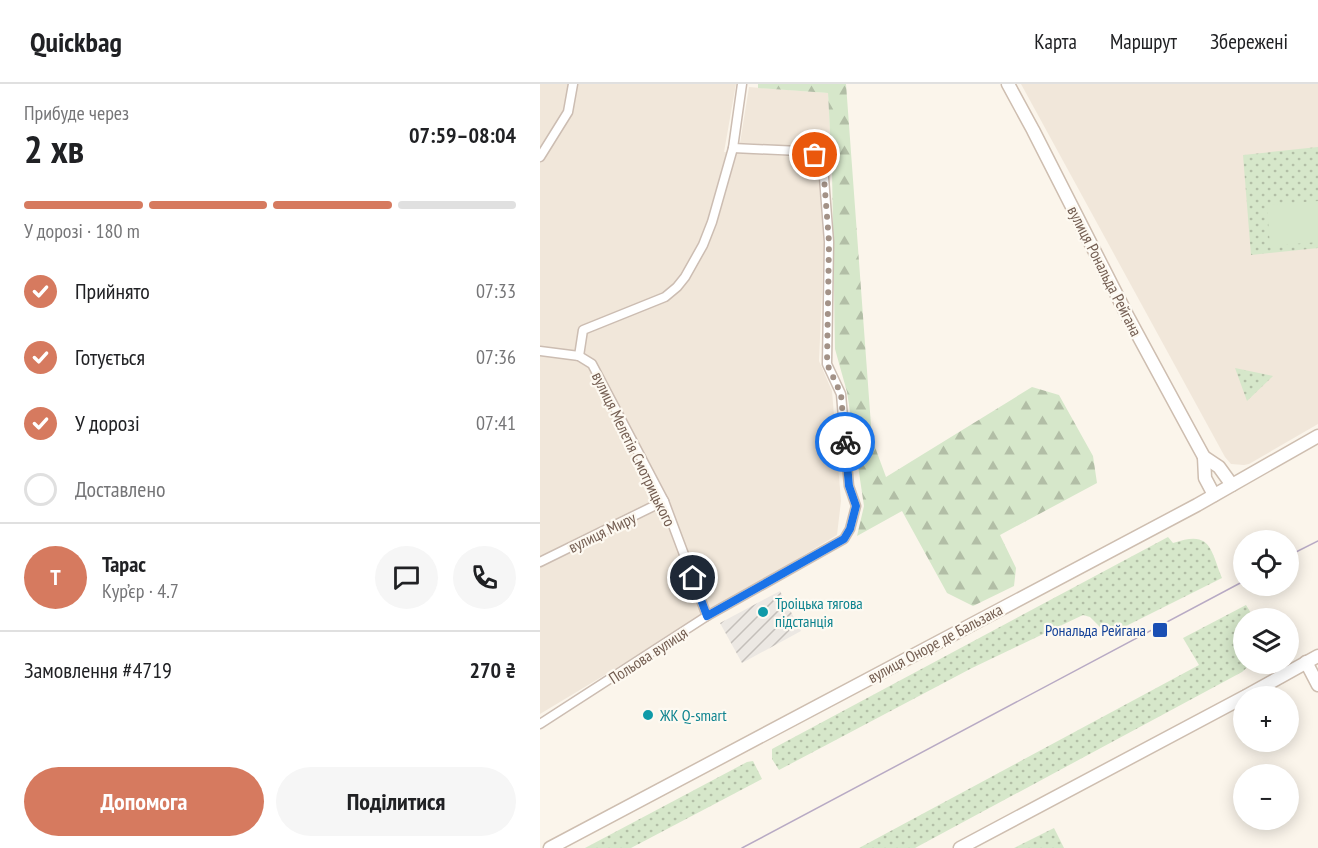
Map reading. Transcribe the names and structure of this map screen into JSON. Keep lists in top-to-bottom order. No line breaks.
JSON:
{"streets":{"main road":["вулиця Рональда Рейгана","вулиця Оноре де Бальзака"],"street":["вулиця Мелетія Смотрицького","вулиця Миру","Польова вулиця"]},"crossings":[["вулиця Рональда Рейгана","вулиця Оноре де Бальзака"],["вулиця Мелетія Смотрицького","вулиця Миру"],["вулиця Мелетія Смотрицького","Польова вулиця"]],"places":{"other":["Троiцька тягова пiдстанцiя","ЖК Q-smart"],"transit":["Рональда Рейгана"]},"page":{"header":"Quickbag","nav":["Карта","Маршрут","Збережені"],"heading":["2 хв","Прибуде через","07:59–08:04"],"panel":["Тарас","Кур’єр · 4.7","Замовлення #4719","270 ₴"],"bar":"У дорозі · 180 m","list":[["Прийнято","07:33"],["Готується","07:36"],["У дорозі","07:41"],"Доставлено"],"map_buttons":["+","−"],"round":"Т","buttons":["Допомога","Поділитися"]}}
